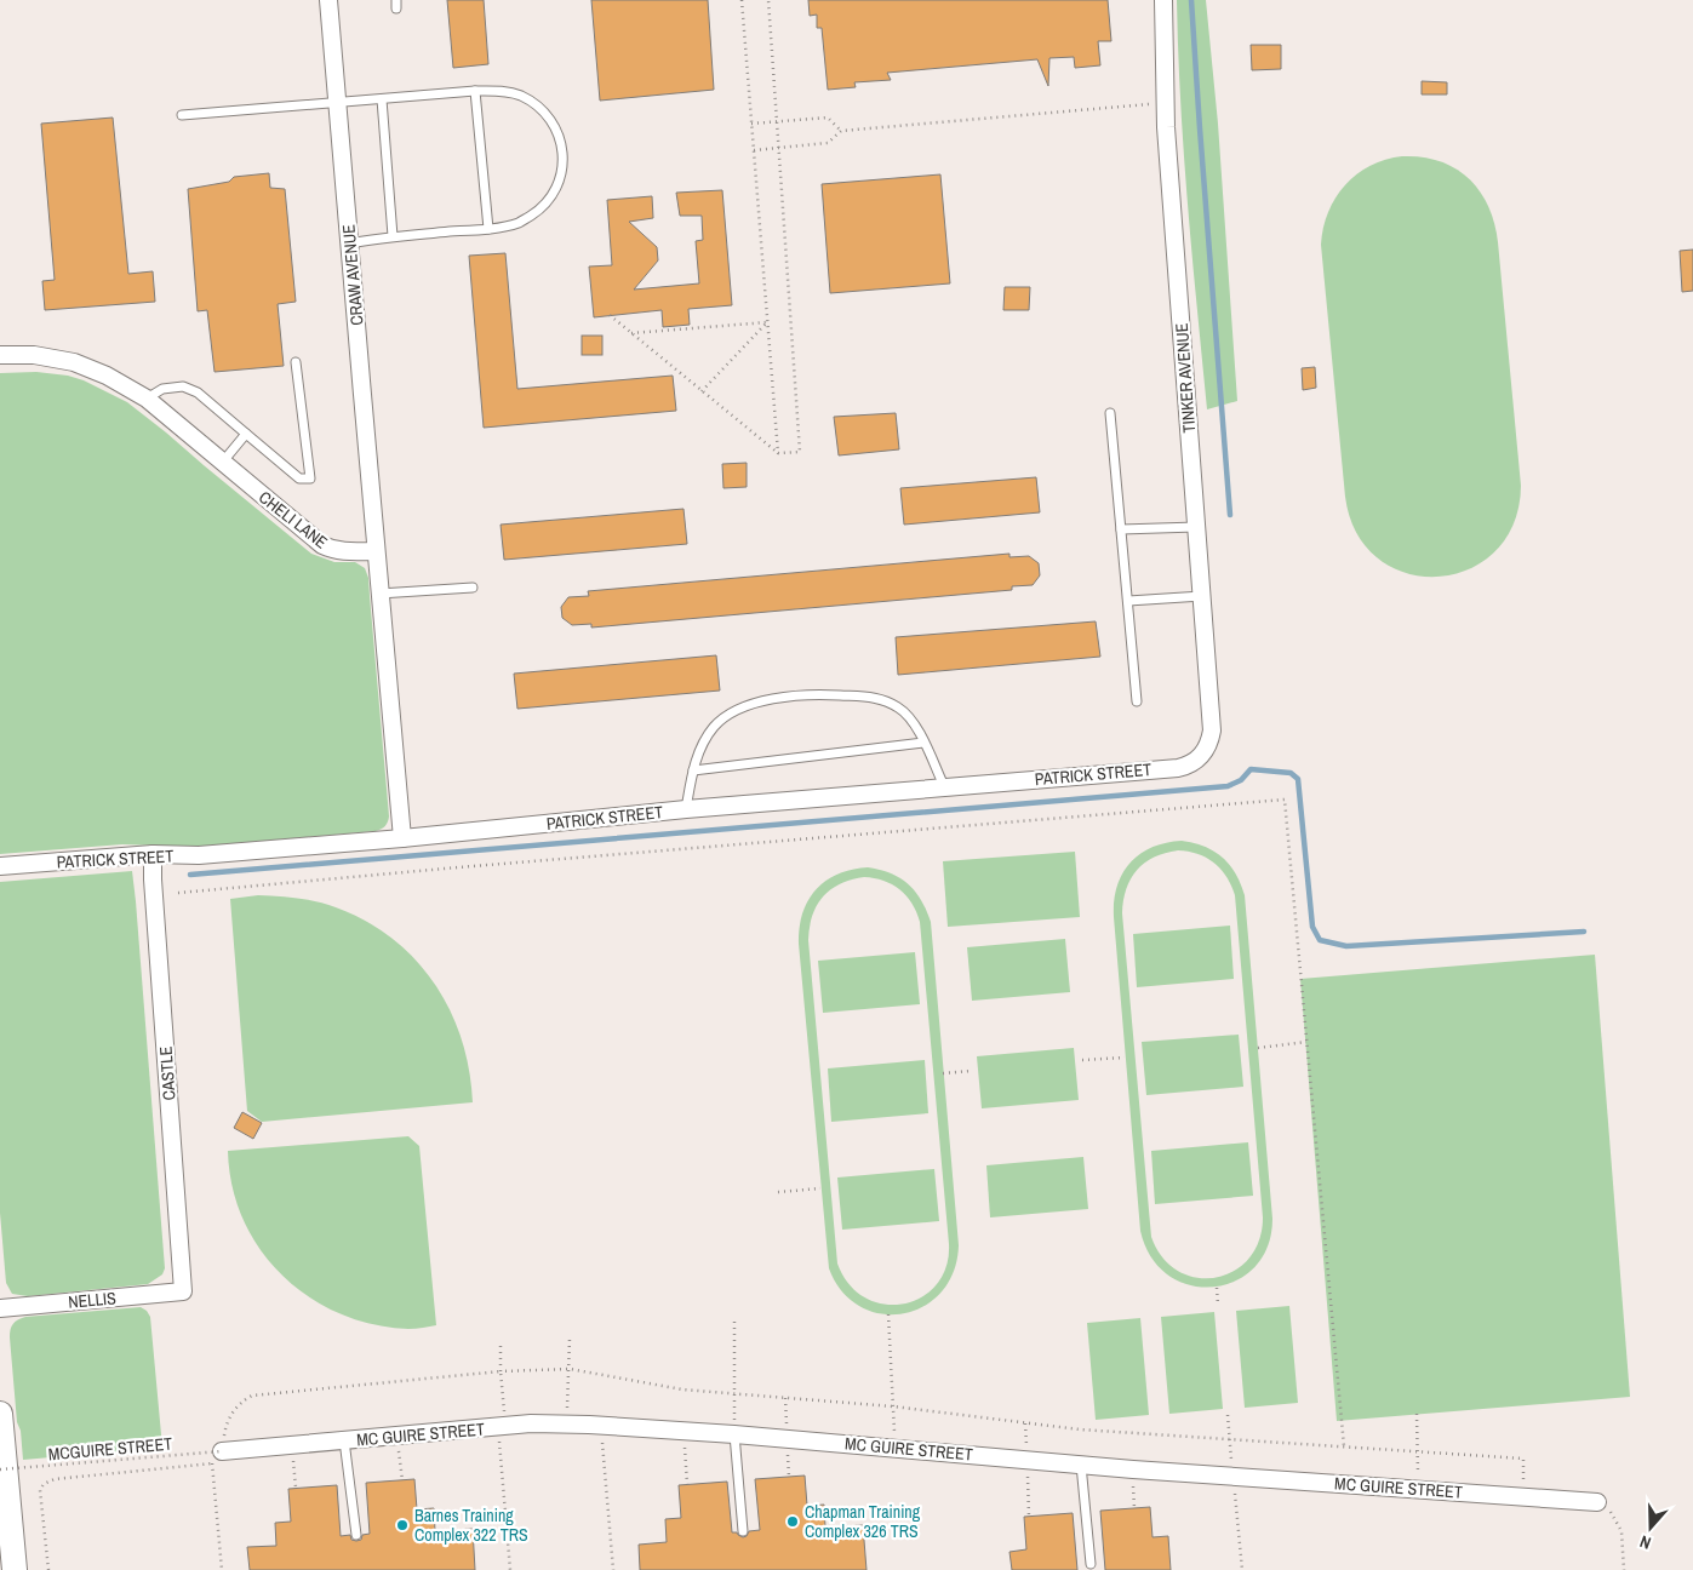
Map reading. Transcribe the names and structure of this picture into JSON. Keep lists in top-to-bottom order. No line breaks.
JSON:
{"streets":{"street":["CRAW AVENUE","TINKER AVENUE","CHELI LANE","PATRICK STREET","CASTLE","NELLIS","MC GUIRE STREET"],"path":["MCGUIRE STREET"]},"crossings":[["CRAW AVENUE","CHELI LANE"],["TINKER AVENUE","PATRICK STREET"],["PATRICK STREET","CASTLE"],["CASTLE","NELLIS"],["MC GUIRE STREET","MCGUIRE STREET"]],"places":["Chapman Training Complex 326 TRS","Barnes Training Complex 322 TRS"],"north":"bottom"}
